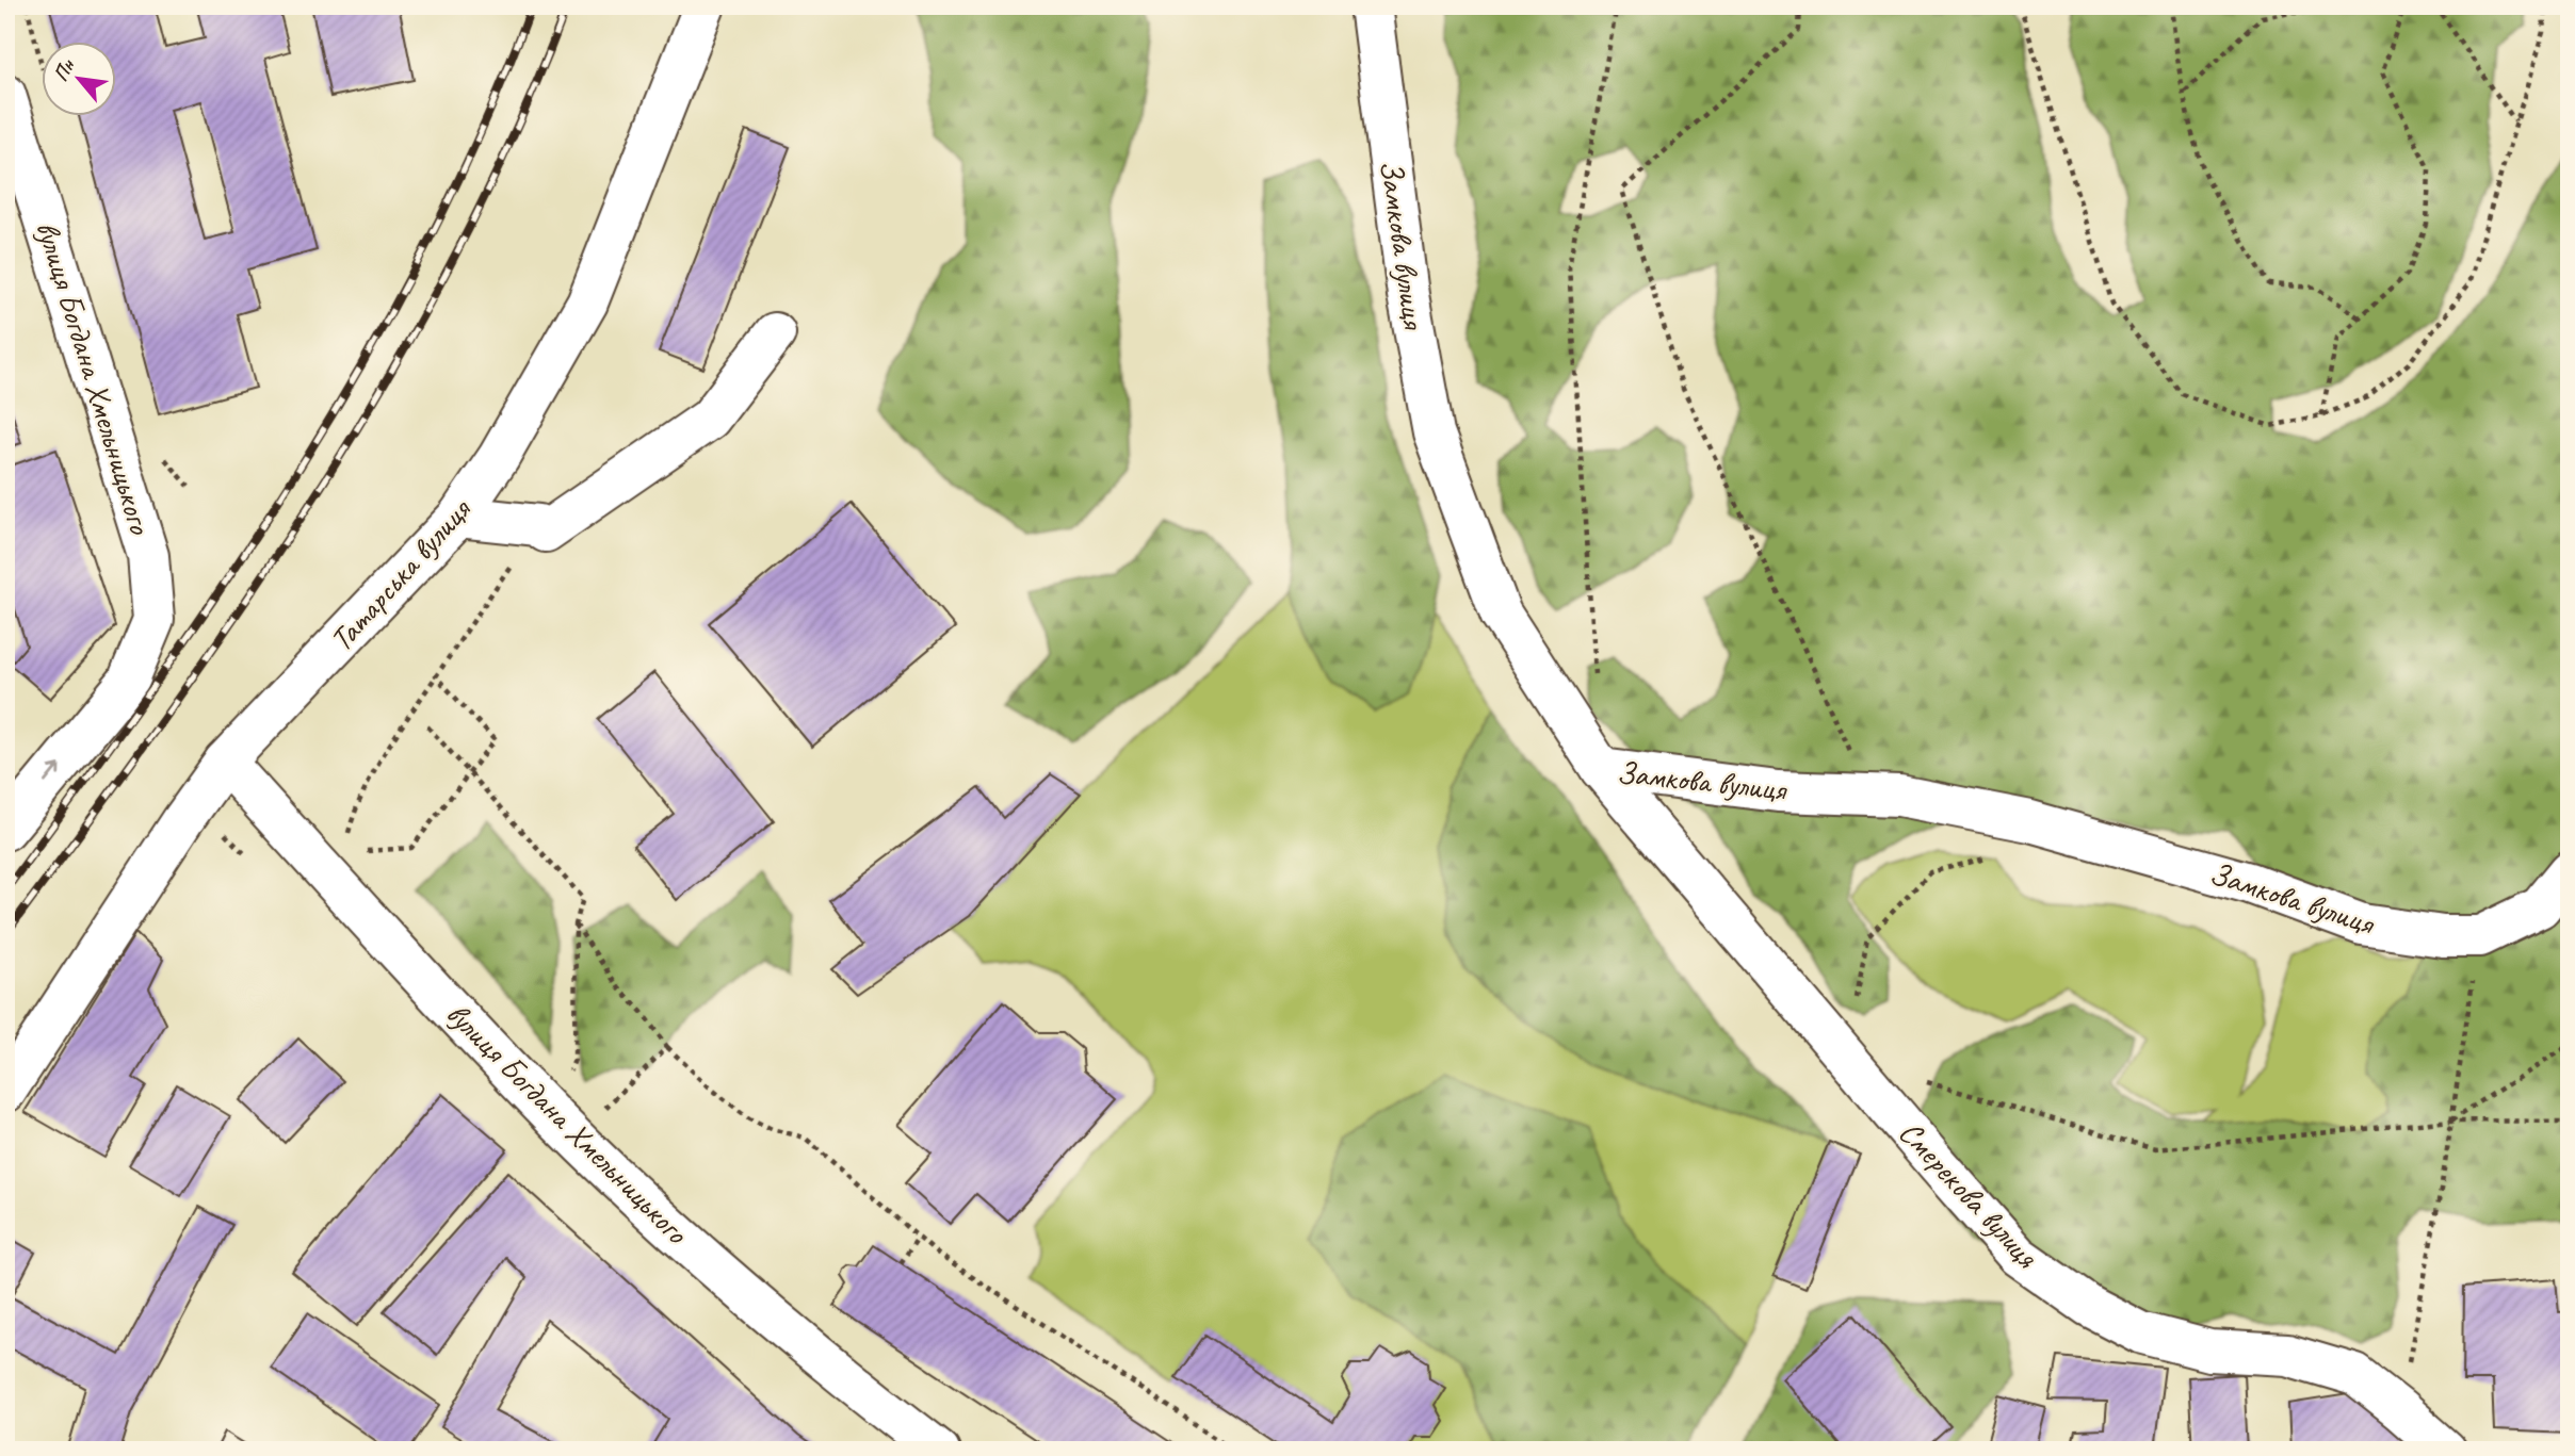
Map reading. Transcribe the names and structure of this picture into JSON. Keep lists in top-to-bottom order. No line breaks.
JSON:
{"streets":{"street":["Замкова вулиця","вулиця Богдана Хмельницького","Татарська вулиця","Смерекова вулиця"]},"crossings":[["Замкова вулиця","Смерекова вулиця"],["вулиця Богдана Хмельницького","Татарська вулиця"]],"one_way":["вулиця Богдана Хмельницького"],"north":"top left"}
